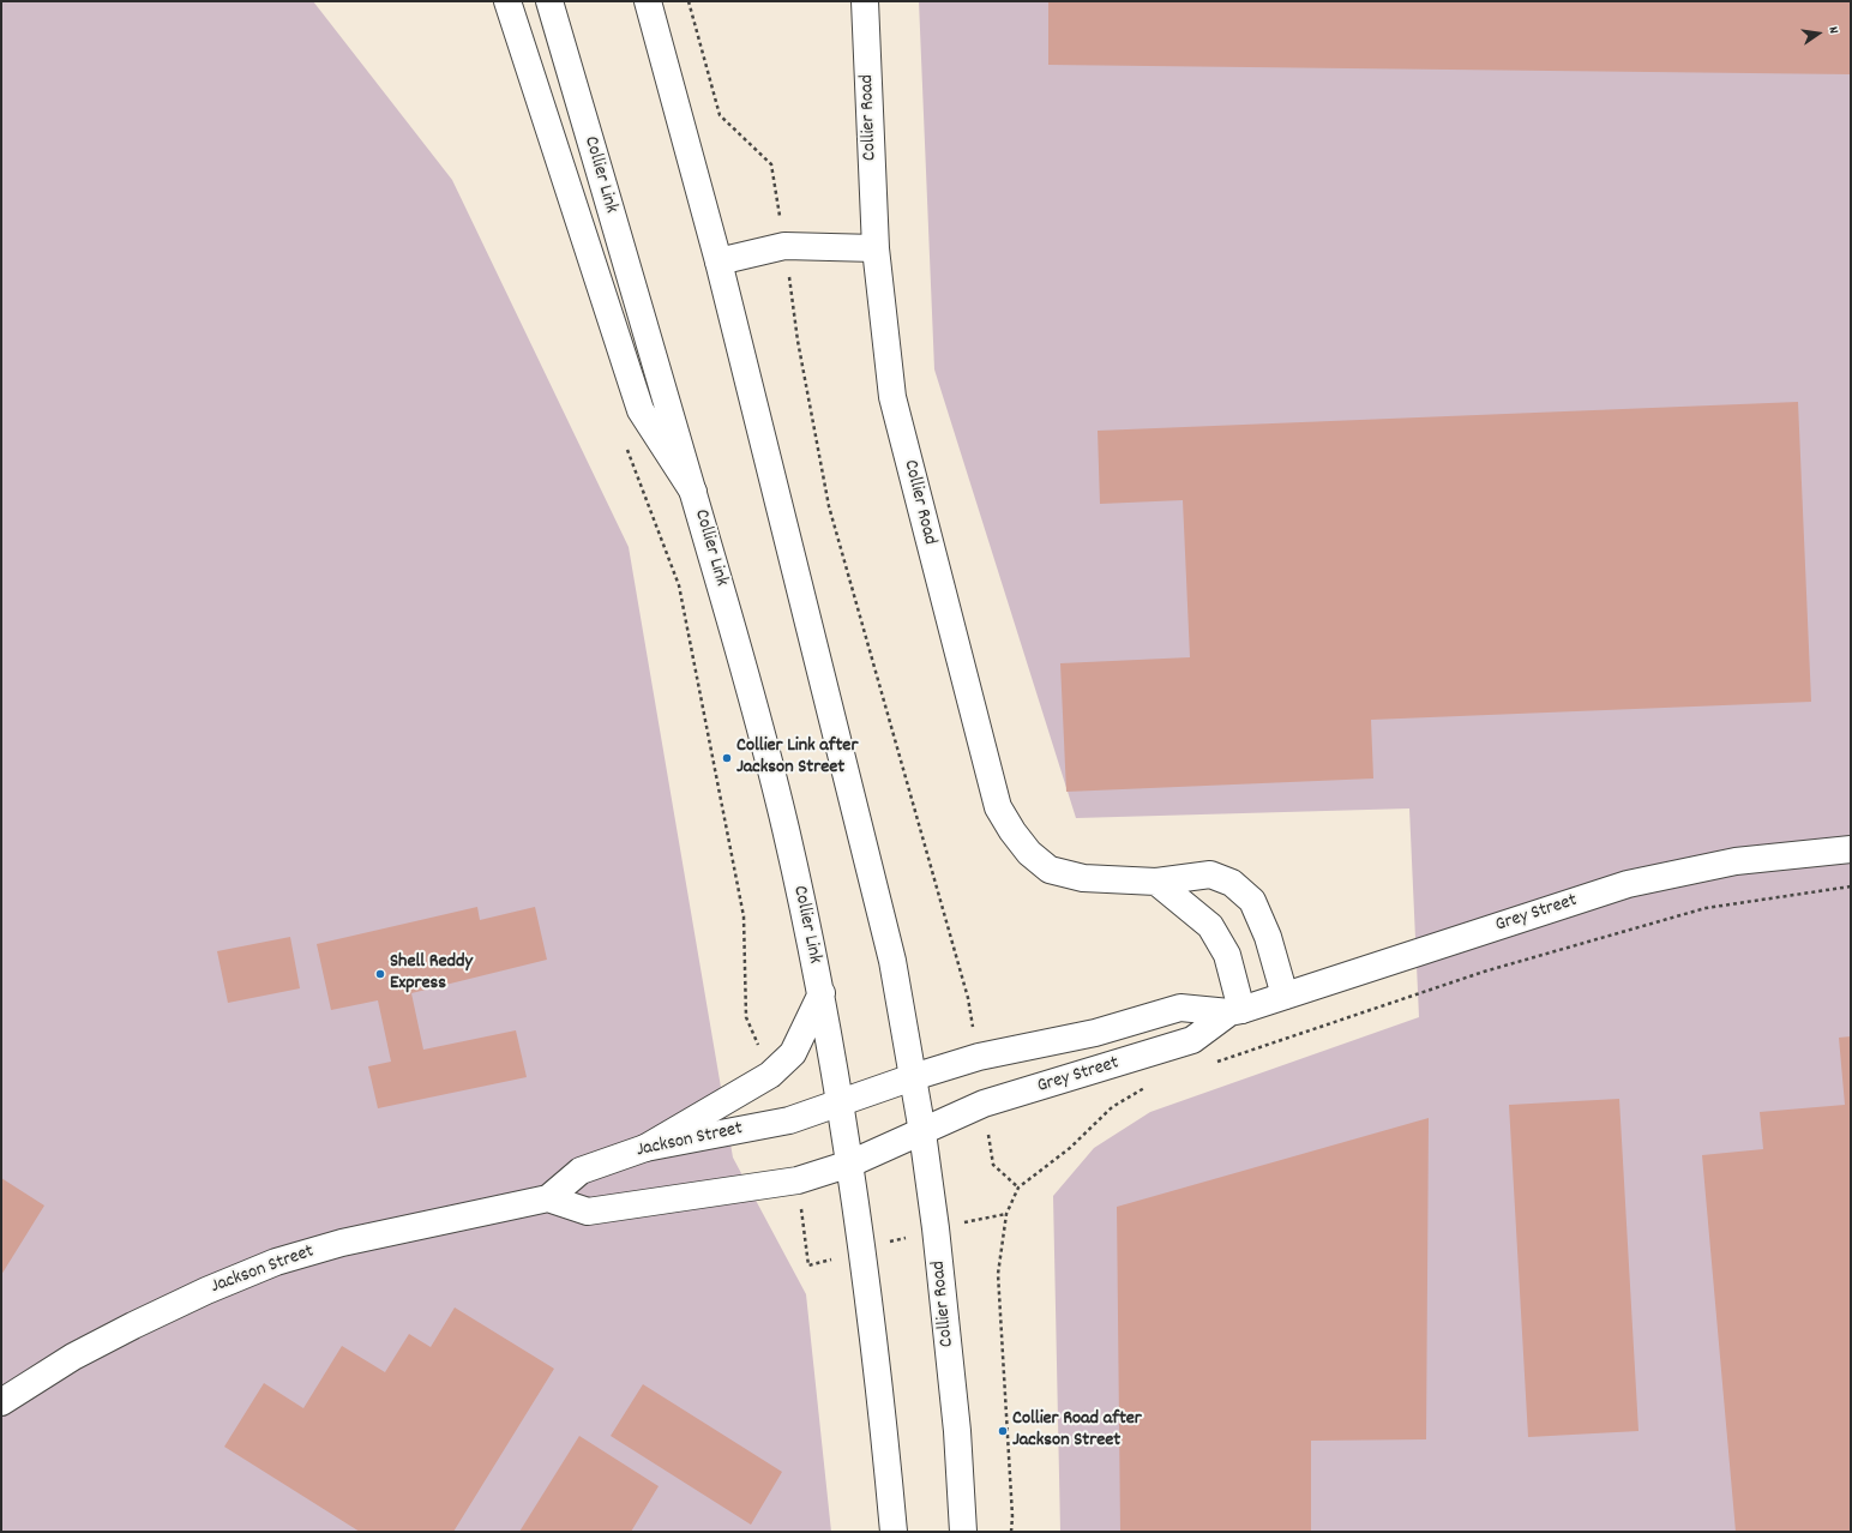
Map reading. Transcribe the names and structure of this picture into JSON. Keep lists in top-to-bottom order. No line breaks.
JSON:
{"streets":{"main road":["Collier Road","Collier Link","Grey Street","Jackson Street"]},"crossings":[["Collier Road","Grey Street"],["Collier Link","Grey Street"],["Collier Link","Jackson Street"],["Grey Street","Jackson Street"]],"places":["Collier Link after Jackson Street","Shell Reddy Express","Collier Road after Jackson Street"],"north":"right"}
